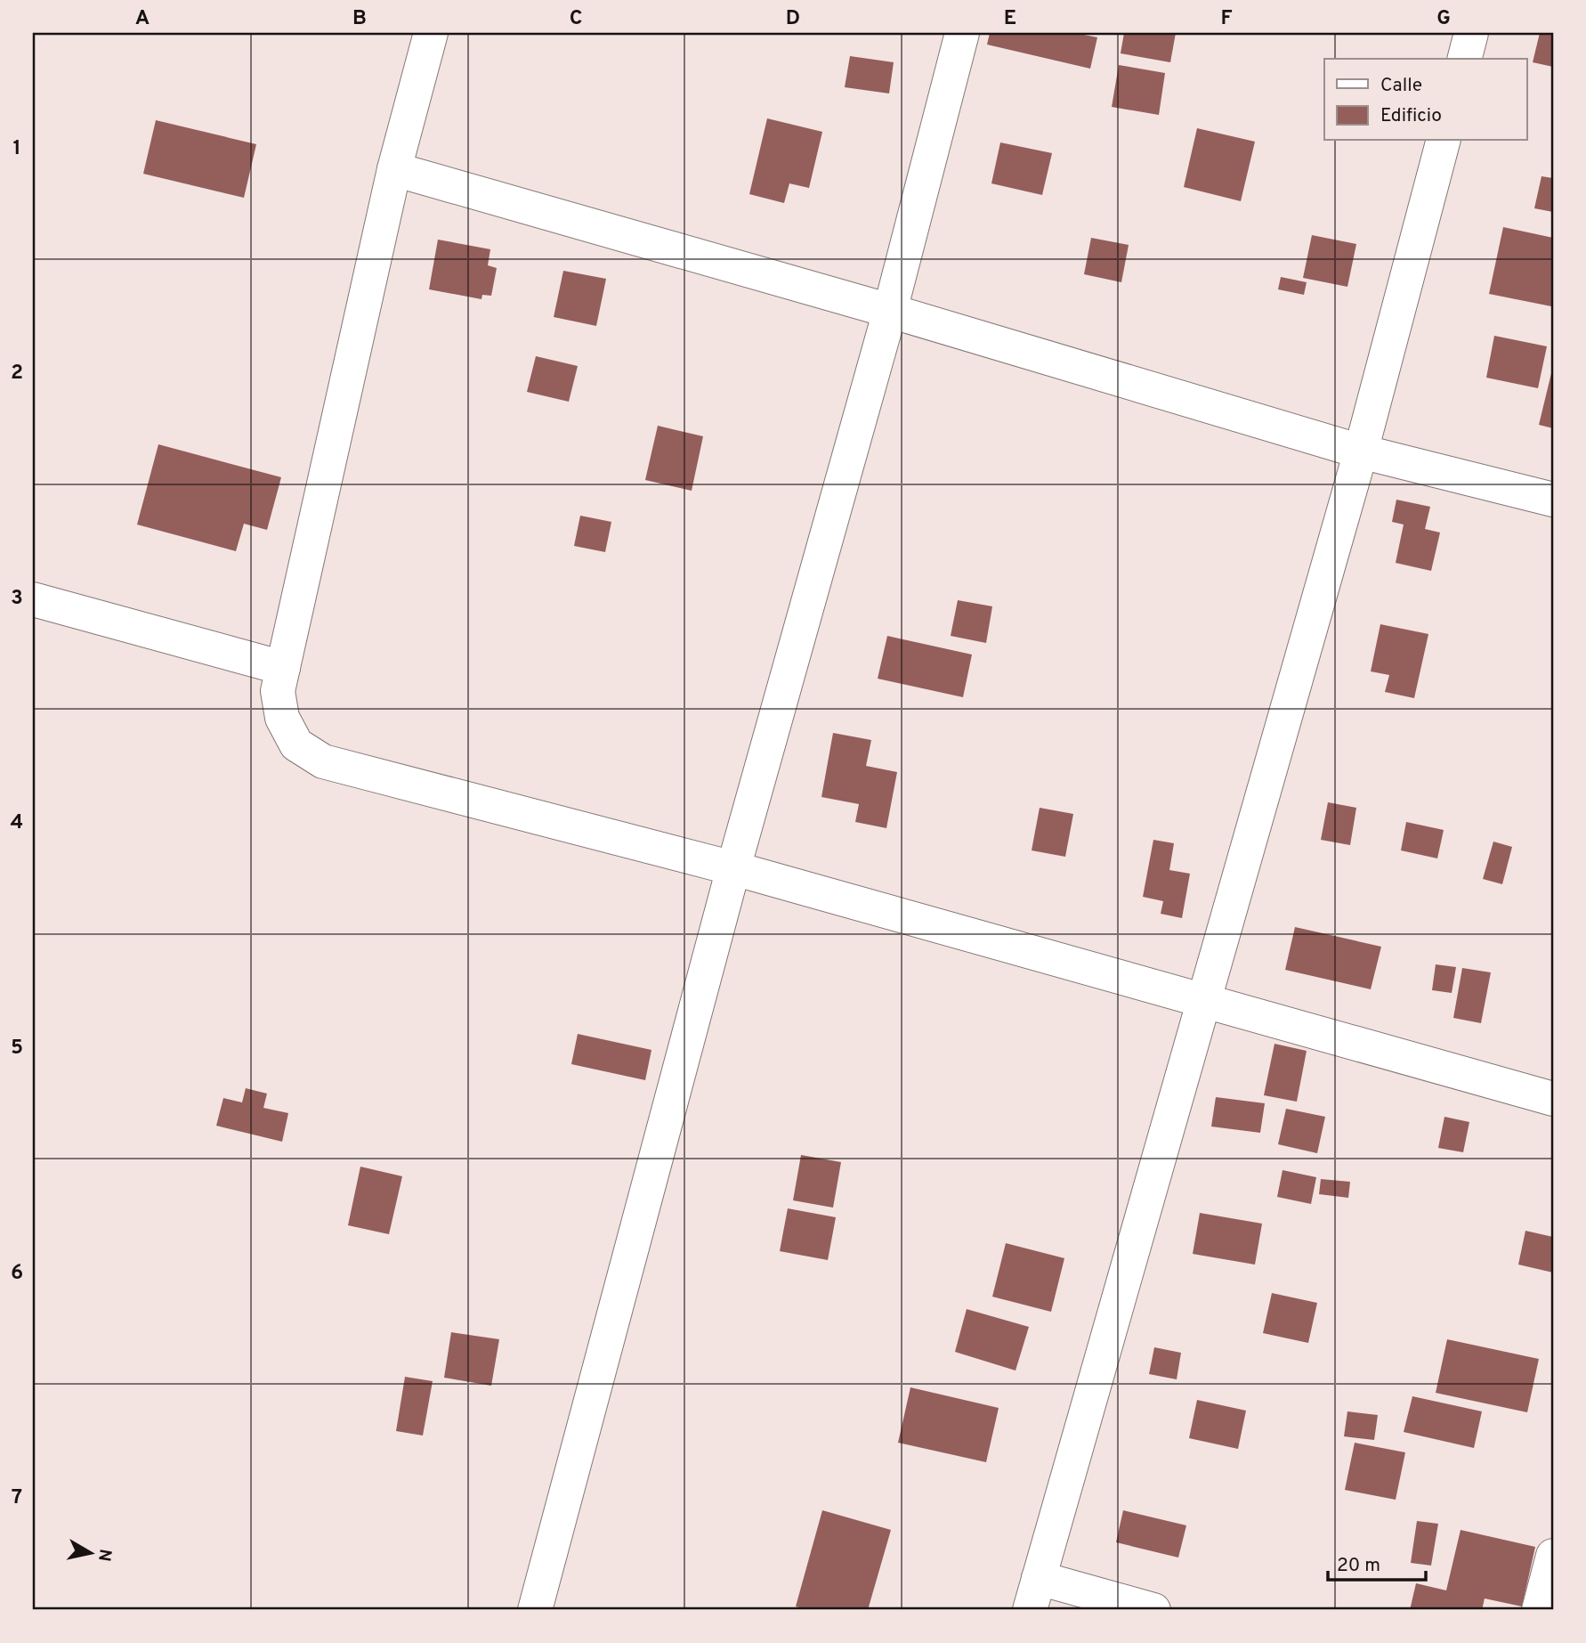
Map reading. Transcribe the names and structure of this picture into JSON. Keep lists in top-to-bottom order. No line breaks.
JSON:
{"legend":["Calle","Edificio"],"scale_bar":"20 m","north":"right","grid":{"columns":["A","B","C","D","E","F","G"],"rows":["1","2","3","4","5","6","7"]}}
